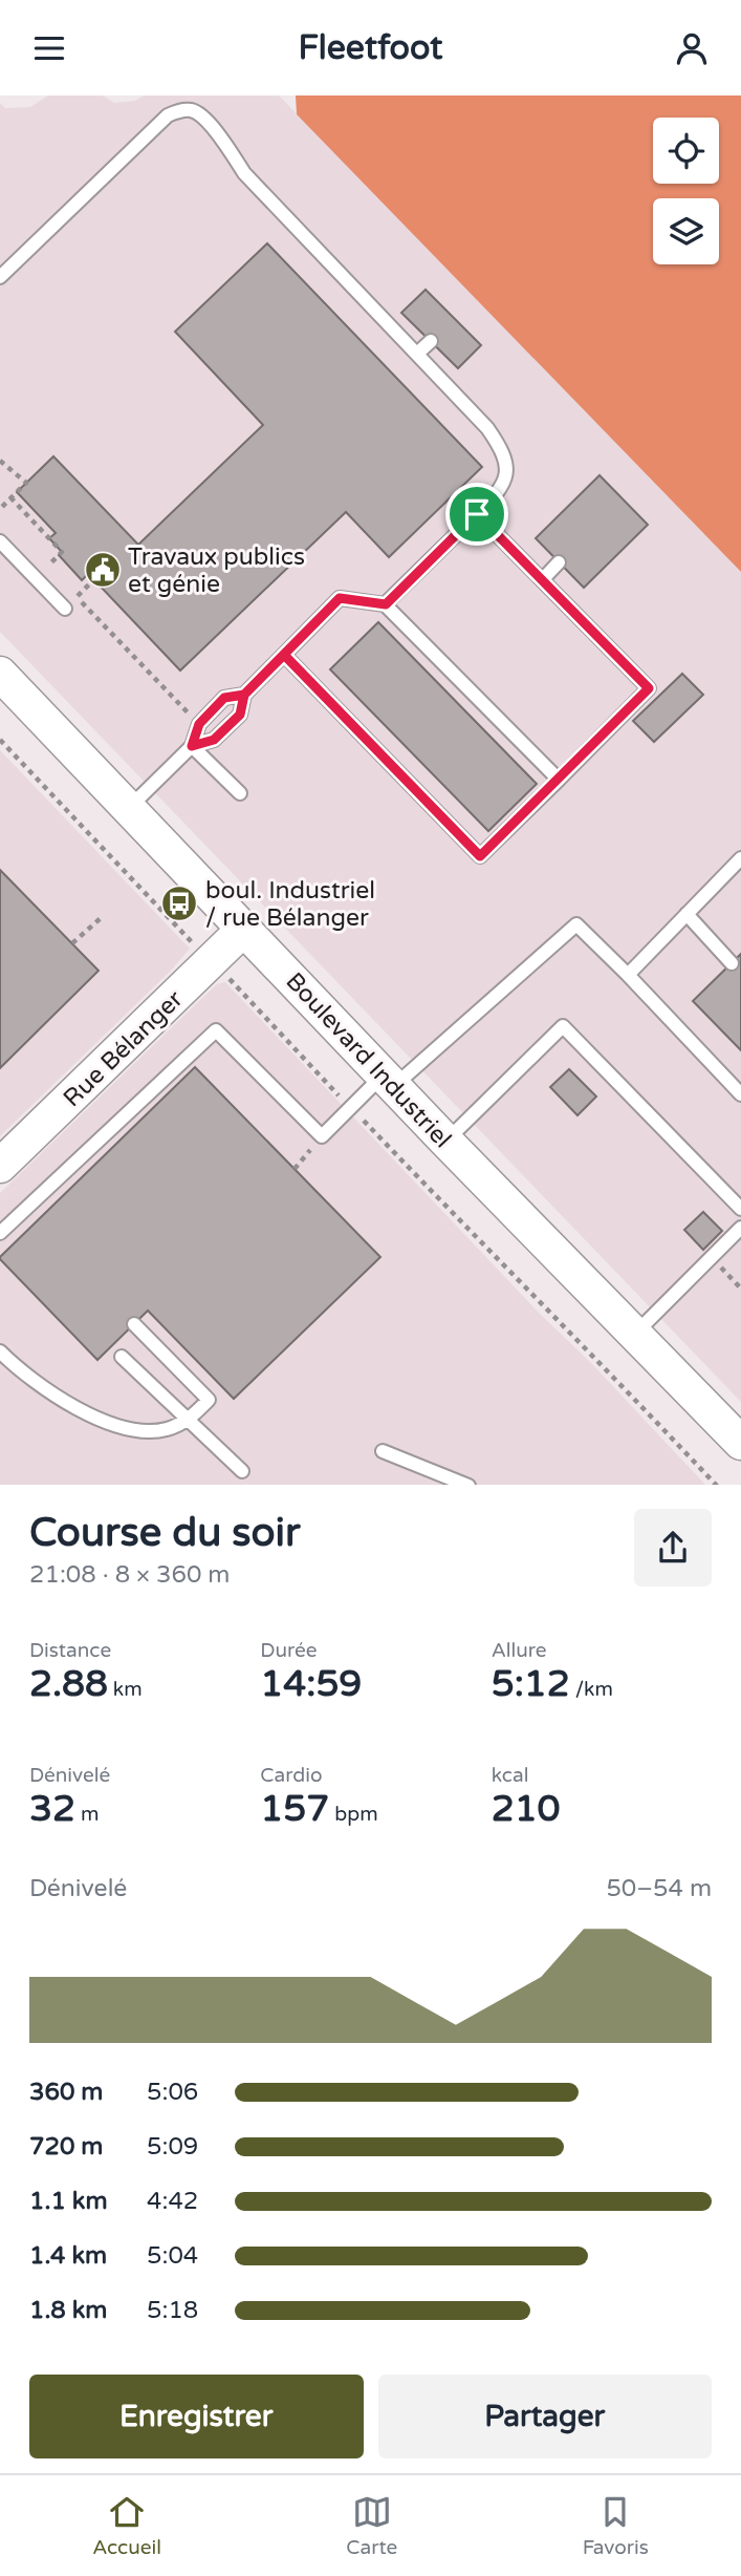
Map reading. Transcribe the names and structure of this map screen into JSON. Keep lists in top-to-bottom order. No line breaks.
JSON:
{"streets":{"street":["Rue Bélanger","Boulevard Industriel"]},"crossings":[["Rue Bélanger","Boulevard Industriel"]],"places":{"public building":["Travaux publics et génie"],"bus stop":["boul. Industriel / rue Bélanger"]},"page":{"header":"Fleetfoot","heading":["Course du soir","21:08 · 8 × 360 m"],"stats":[["Distance","2.88 km"],["Durée","14:59"],["Allure","5:12 /km"],["Dénivelé","32 m"],["Cardio","157 bpm"],["kcal","210"]],"chart":["Dénivelé","50–54 m"],"list":[{"name":"360 m","note":"5:06"},{"name":"720 m","note":"5:09"},{"name":"1.1 km","note":"4:42"},{"name":"1.4 km","note":"5:04"},{"name":"1.8 km","note":"5:18"}],"buttons":["Enregistrer","Partager"],"tabs":["Accueil","Carte","Favoris"]}}
